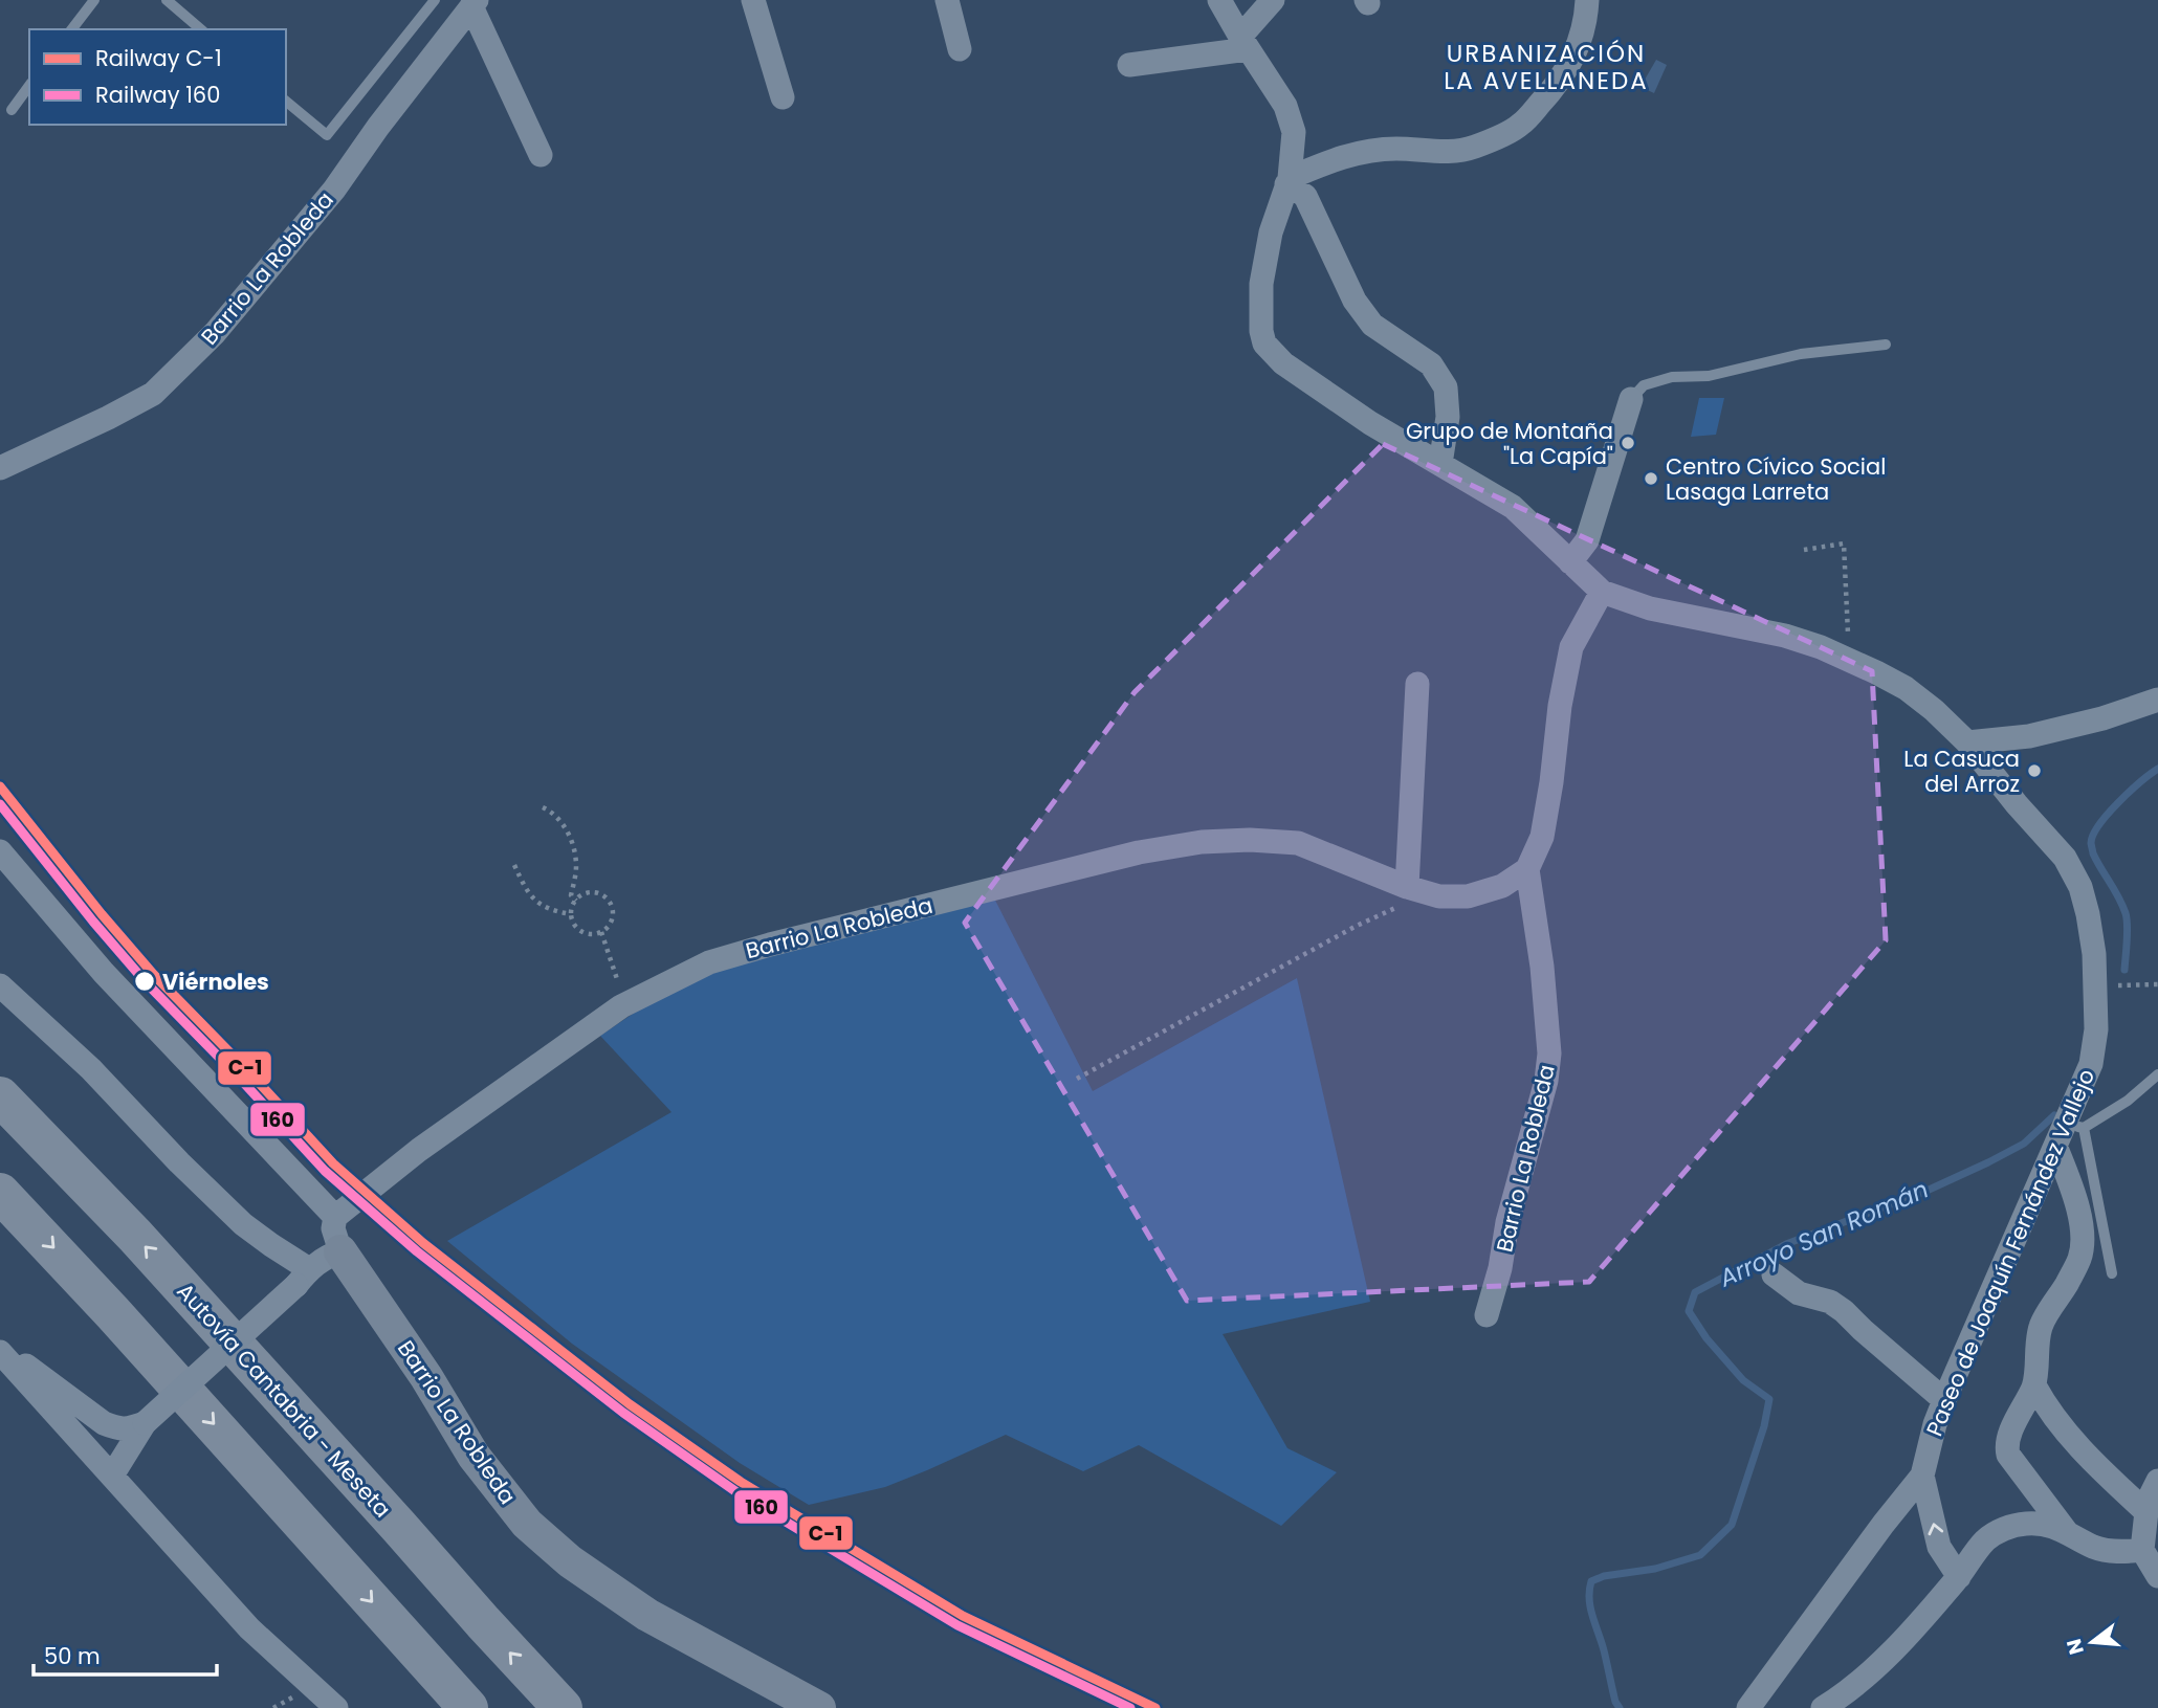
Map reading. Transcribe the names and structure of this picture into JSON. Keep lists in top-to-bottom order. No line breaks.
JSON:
{"streets":{"highway":["Autovía Cantabria - Meseta"],"street":["Barrio La Robleda","Paseo de Joaquín Fernández Vallejo"]},"districts":["URBANIZACIÓN LA AVELLANEDA"],"water":["Arroyo San Román"],"places":["Grupo de Montaña \"La Capía\"","Centro Cívico Social Lasaga Larreta","La Casuca del Arroz","Viérnoles"],"lines":["rail line C-1","rail line 160"],"legend":["Railway C-1","Railway 160"],"scale_bar":"50 m","north":"left"}
